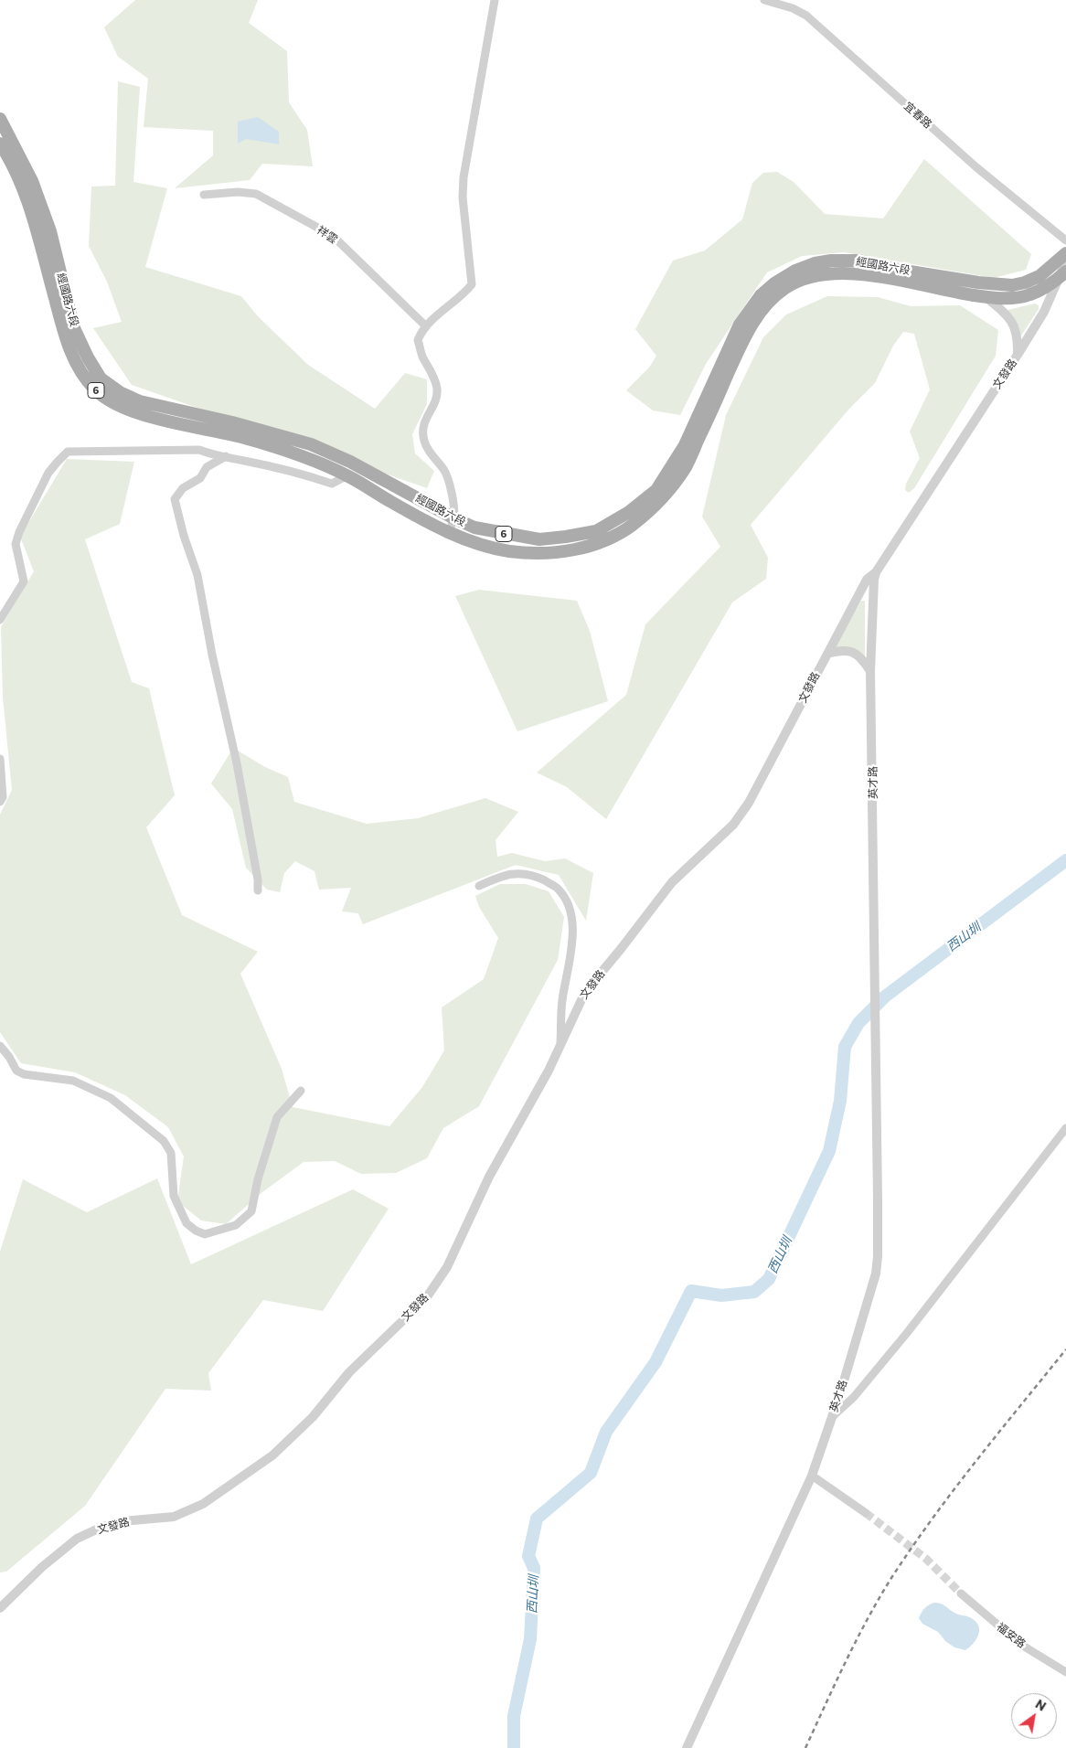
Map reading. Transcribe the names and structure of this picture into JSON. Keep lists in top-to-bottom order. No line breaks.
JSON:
{"streets":{"main road":["經國路六段","6"],"street":["宜春路","祥雲","文發路","英才路","福安路"]},"crossings":[["經國路六段","文發路"],["文發路","英才路"]],"water":["西山圳"],"north":"top right"}
